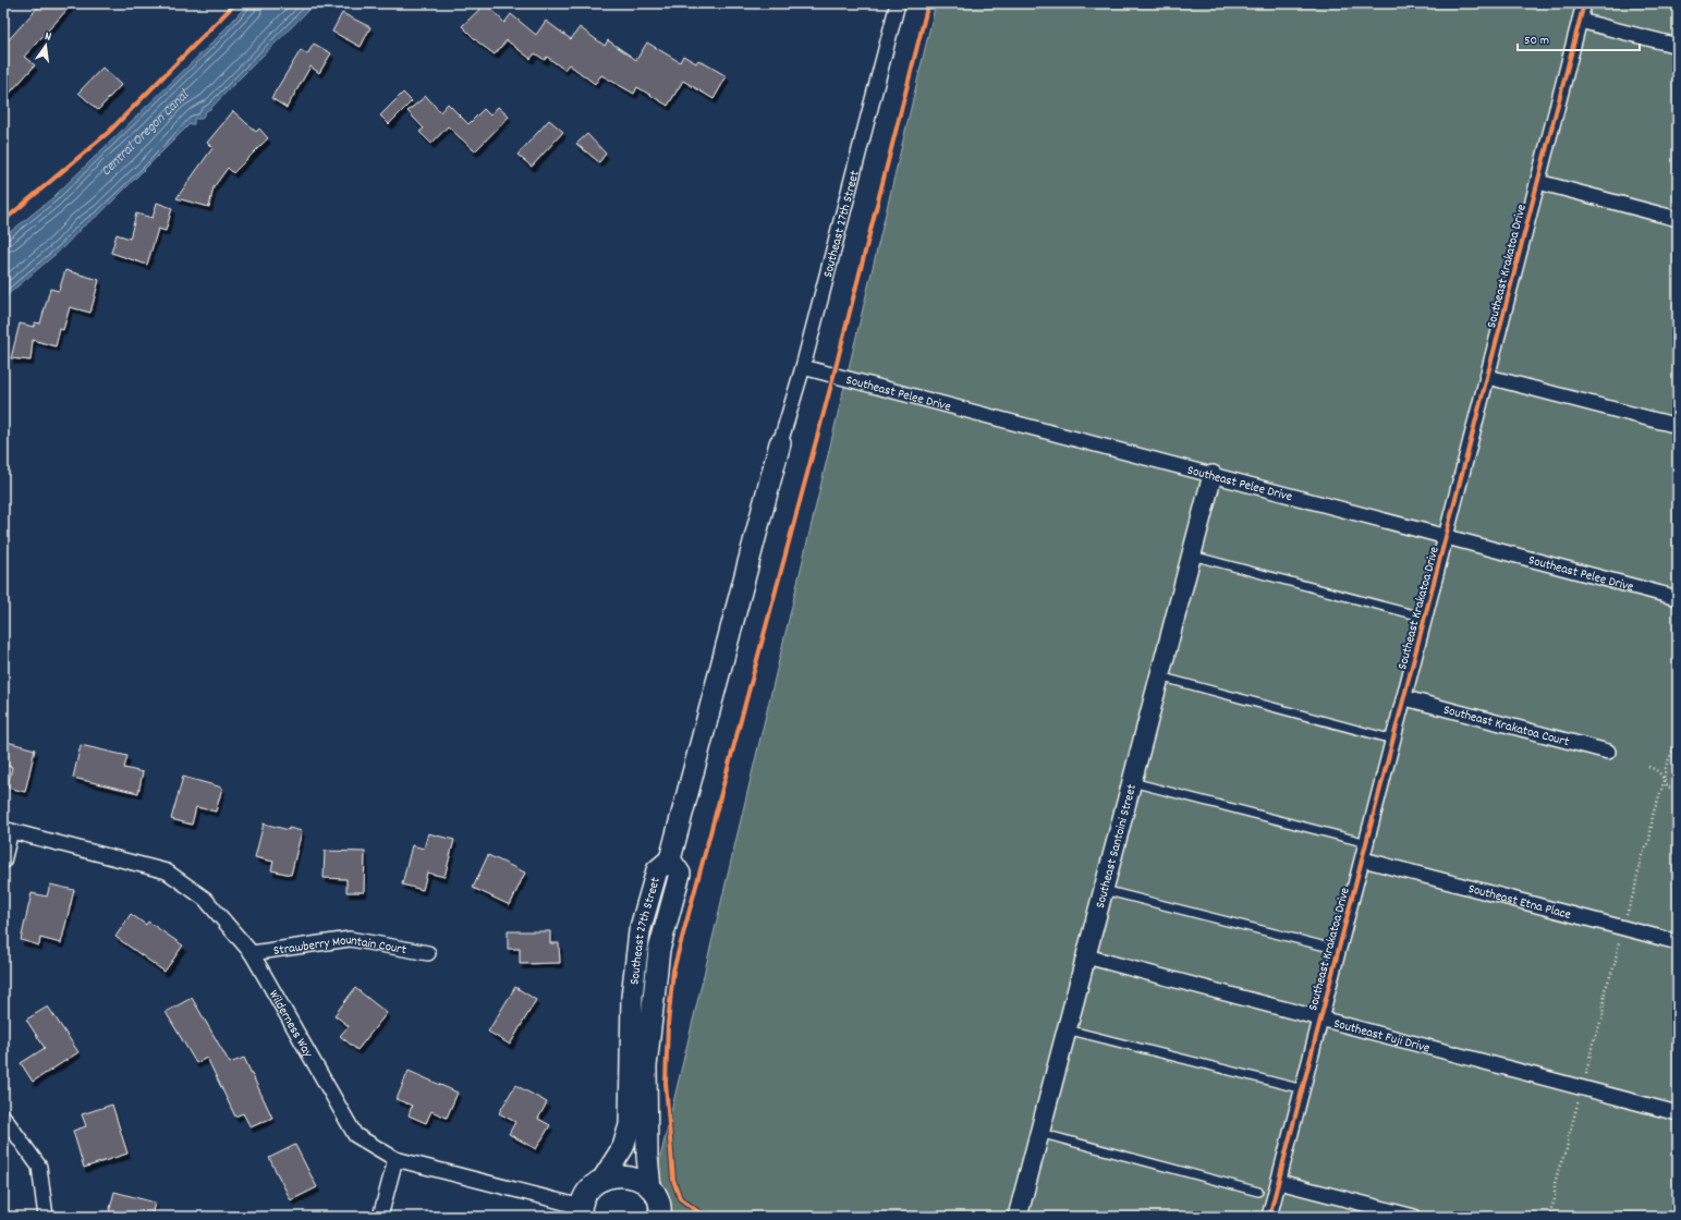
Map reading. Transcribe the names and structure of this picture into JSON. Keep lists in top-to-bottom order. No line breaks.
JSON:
{"streets":{"main road":["Southeast 27th Street"],"street":["Southeast Krakatoa Drive","Southeast Pelee Drive","Southeast Krakatoa Court","Southeast Santoini Street","Southeast Etna Place","Strawberry Mountain Court","Wilderness Way","Southeast Fuji Drive"]},"crossings":[["Southeast 27th Street","Southeast Pelee Drive"],["Southeast 27th Street","Wilderness Way"],["Southeast Krakatoa Drive","Southeast Pelee Drive"],["Southeast Krakatoa Drive","Southeast Krakatoa Court"],["Southeast Krakatoa Drive","Southeast Etna Place"],["Southeast Krakatoa Drive","Southeast Fuji Drive"],["Southeast Pelee Drive","Southeast Santoini Street"],["Southeast Santoini Street","Southeast Fuji Drive"],["Strawberry Mountain Court","Wilderness Way"]],"water":["Central Oregon Canal"],"scale_bar":"50 m","north":"top"}
